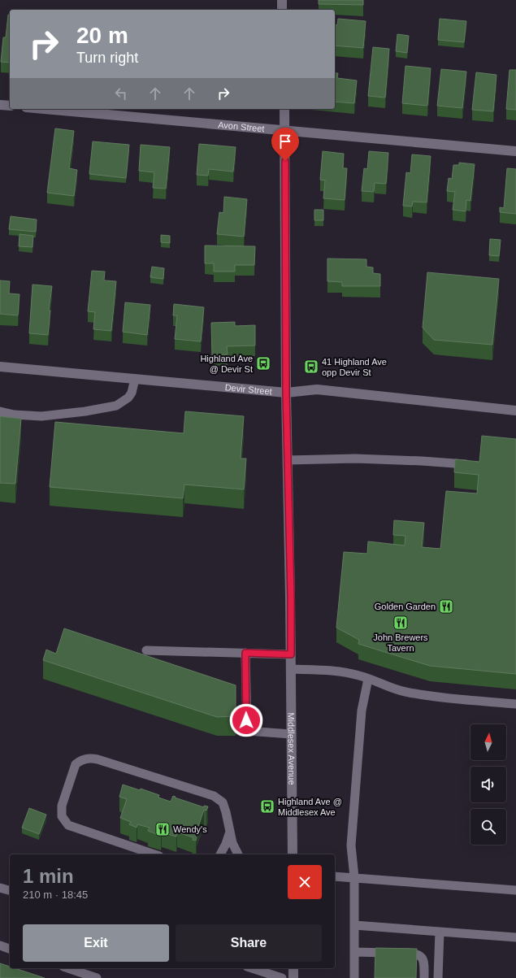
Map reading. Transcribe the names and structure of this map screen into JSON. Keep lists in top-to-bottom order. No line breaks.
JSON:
{"streets":{"street":["Avon Street","Devir Street","Middlesex Avenue"]},"crossings":[["Avon Street","Middlesex Avenue"],["Devir Street","Middlesex Avenue"]],"places":{"bus stop":["Highland Ave @ Devir St","41 Highland Ave opp Devir St","Highland Ave @ Middlesex Ave"],"restaurant":["Golden Garden","John Brewers Tavern","Wendy's"]},"north":"top","page":{"turn":["20 m","Turn right"],"heading":["1 min","210 m · 18:45"],"buttons":["Exit","Share"]}}
